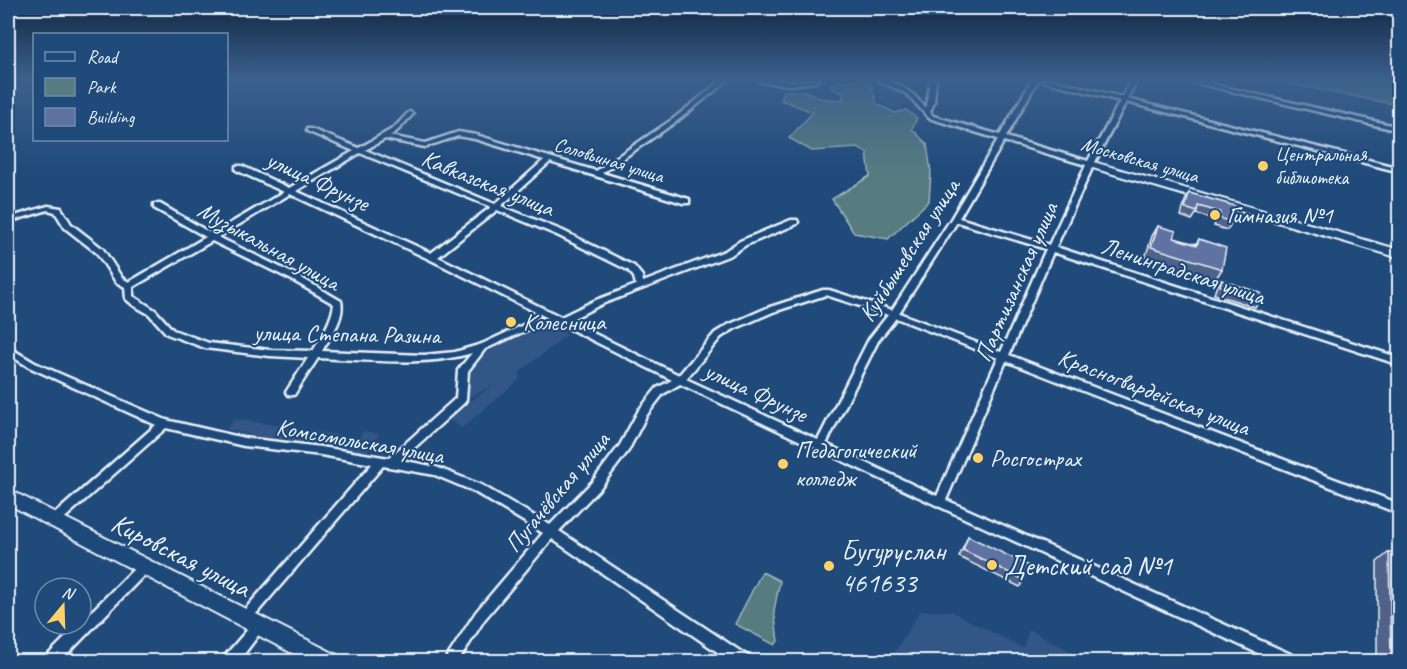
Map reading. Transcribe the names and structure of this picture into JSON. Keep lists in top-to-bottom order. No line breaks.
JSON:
{"streets":{"main road":["Московская улица","Кировская улица"],"street":["Соловьиная улица","улица Фрунзе","Кавказская улица","Музыкальная улица","Куйбышевская улица","Ленинградская улица","Партизанская улица","улица Степана Разина","Красногвардейская улица","Комсомольская улица","Пугачёвская улица"]},"crossings":[["Московская улица","Куйбышевская улица"],["Московская улица","Партизанская улица"],["улица Фрунзе","Куйбышевская улица"],["улица Фрунзе","Партизанская улица"],["улица Фрунзе","улица Степана Разина"],["улица Фрунзе","Пугачёвская улица"],["Кавказская улица","улица Степана Разина"],["Музыкальная улица","улица Степана Разина"],["Куйбышевская улица","Ленинградская улица"],["Куйбышевская улица","Красногвардейская улица"],["Куйбышевская улица","Пугачёвская улица"],["Ленинградская улица","Партизанская улица"],["Партизанская улица","Красногвардейская улица"],["Красногвардейская улица","Пугачёвская улица"],["Комсомольская улица","Пугачёвская улица"]],"places":["Центральная библиотека","Гимназия №1","Колесница","Росгострах","Педагогический колледж","Детский сад №1","Бугуруслан 461633"],"legend":["Road","Park","Building"],"north":"top"}
